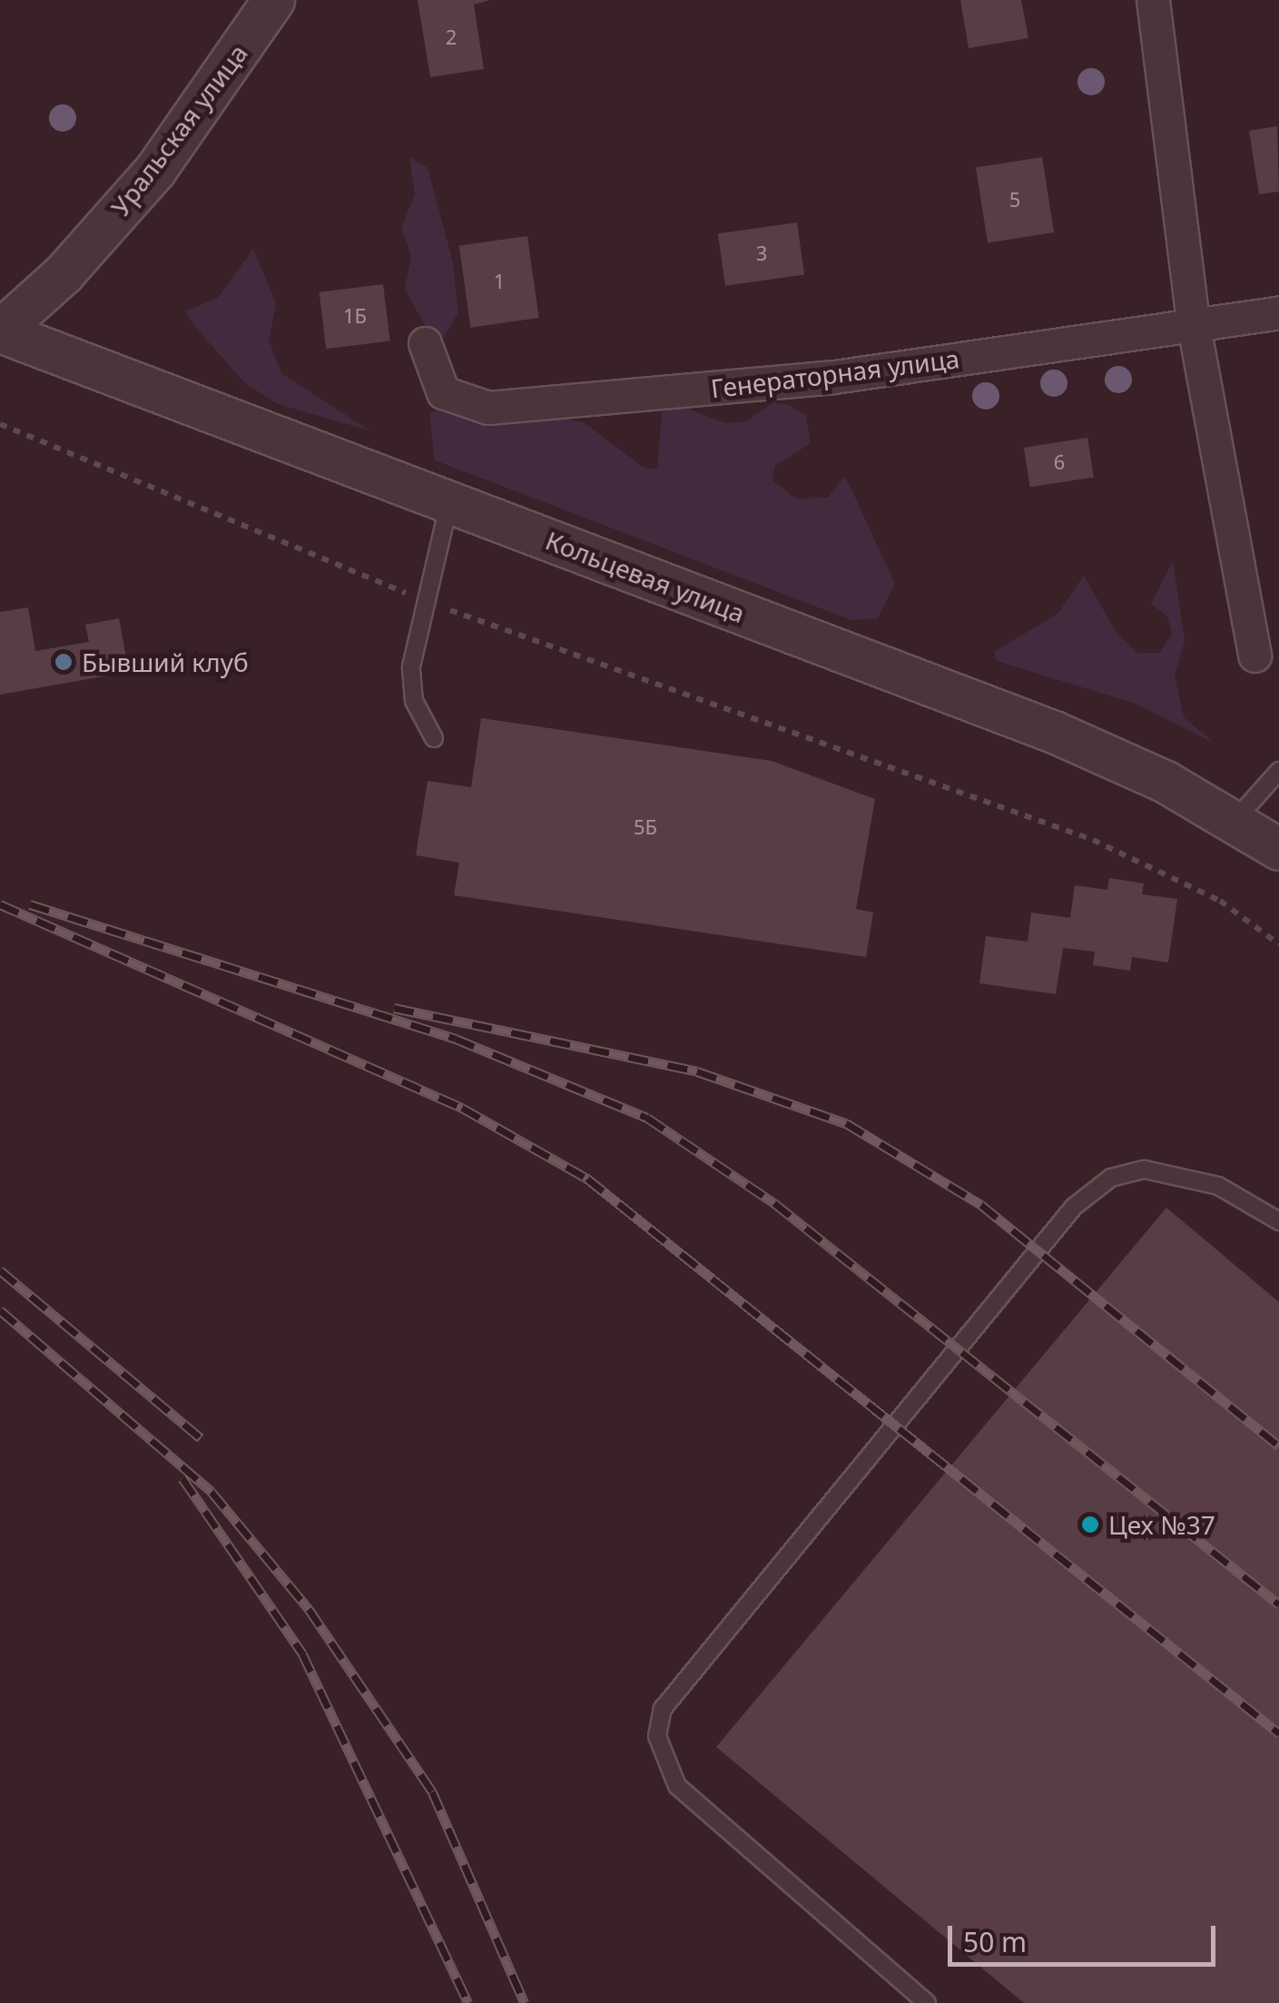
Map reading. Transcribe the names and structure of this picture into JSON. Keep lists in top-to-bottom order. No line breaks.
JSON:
{"streets":{"street":["Уральская улица","Генераторная улица","Кольцевая улица"]},"crossings":[["Уральская улица","Кольцевая улица"]],"places":["Бывший клуб","Цех №37"],"house_numbers":["2","5","3","1","1Б","6","5Б"],"scale_bar":"50 m"}
